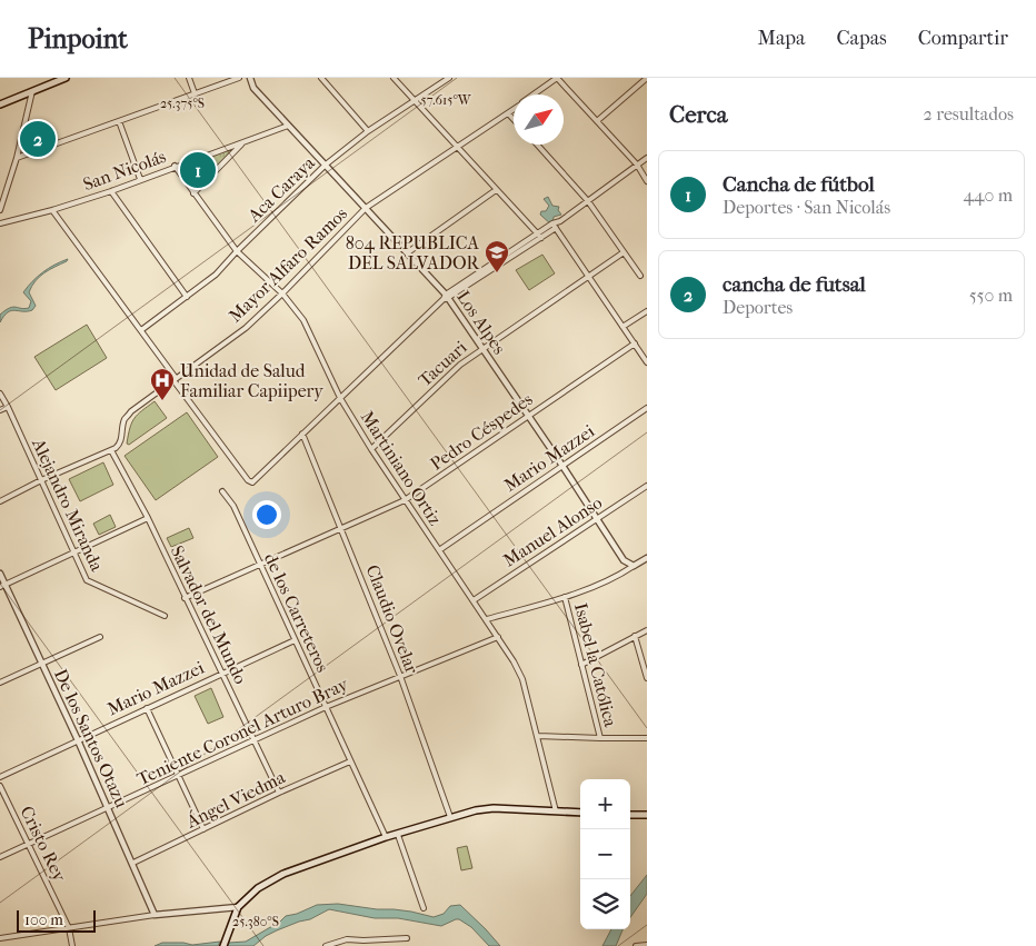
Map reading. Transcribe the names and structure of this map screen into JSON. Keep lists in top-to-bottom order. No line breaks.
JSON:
{"streets":{"street":["San Nicolás","Aca Caraya","Mayor Alfaro Ramos","Los Alpes","Tacuari","Pedro Céspedes","Mario Mazzei","Martiniano Ortiz","Alejandro Miranda","Manuel Alonso","de los Carreteros","Salvador del Mundo","Claudio Ovelar","Isabel la Católica","Teniente Coronel Arturo Bray","De los Santos Otazu","Ángel Viedma","Cristo Rey"]},"crossings":[["San Nicolás","Los Alpes"],["San Nicolás","Martiniano Ortiz"],["Aca Caraya","Los Alpes"],["Aca Caraya","Martiniano Ortiz"],["Mayor Alfaro Ramos","Los Alpes"],["Mayor Alfaro Ramos","Martiniano Ortiz"],["Mayor Alfaro Ramos","Salvador del Mundo"],["Los Alpes","Tacuari"],["Los Alpes","Pedro Céspedes"],["Los Alpes","Mario Mazzei"],["Los Alpes","Manuel Alonso"],["Tacuari","Martiniano Ortiz"],["Pedro Céspedes","Martiniano Ortiz"],["Pedro Céspedes","de los Carreteros"],["Pedro Céspedes","Salvador del Mundo"],["Pedro Céspedes","Claudio Ovelar"],["Mario Mazzei","Martiniano Ortiz"],["Mario Mazzei","de los Carreteros"],["Mario Mazzei","Salvador del Mundo"],["Mario Mazzei","De los Santos Otazu"],["Martiniano Ortiz","Manuel Alonso"],["Martiniano Ortiz","Teniente Coronel Arturo Bray"],["de los Carreteros","Teniente Coronel Arturo Bray"],["de los Carreteros","Ángel Viedma"],["Salvador del Mundo","Teniente Coronel Arturo Bray"],["Salvador del Mundo","Ángel Viedma"],["Claudio Ovelar","Teniente Coronel Arturo Bray"],["Teniente Coronel Arturo Bray","De los Santos Otazu"],["Teniente Coronel Arturo Bray","Cristo Rey"],["De los Santos Otazu","Ángel Viedma"]],"places":{"school or university":["804 REPUBLICA DEL SALVADOR"],"hospital":["Unidad de Salud Familiar Capiipery"]},"scale_bar":"100 m","north":"top right","page":{"header":"Pinpoint","nav":["Mapa","Capas","Compartir"],"heading":["Cerca","2 resultados"],"pins":["2","1"],"list":[{"mark":"1","name":"Cancha de fútbol","note":"Deportes · San Nicolás","value":"440 m"},{"mark":"2","name":"cancha de futsal","note":"Deportes","value":"550 m"}],"map_buttons":["+","−"],"scale":"100 m"},"coordinates":["57.615°W","25.375°S","25.380°S"]}
